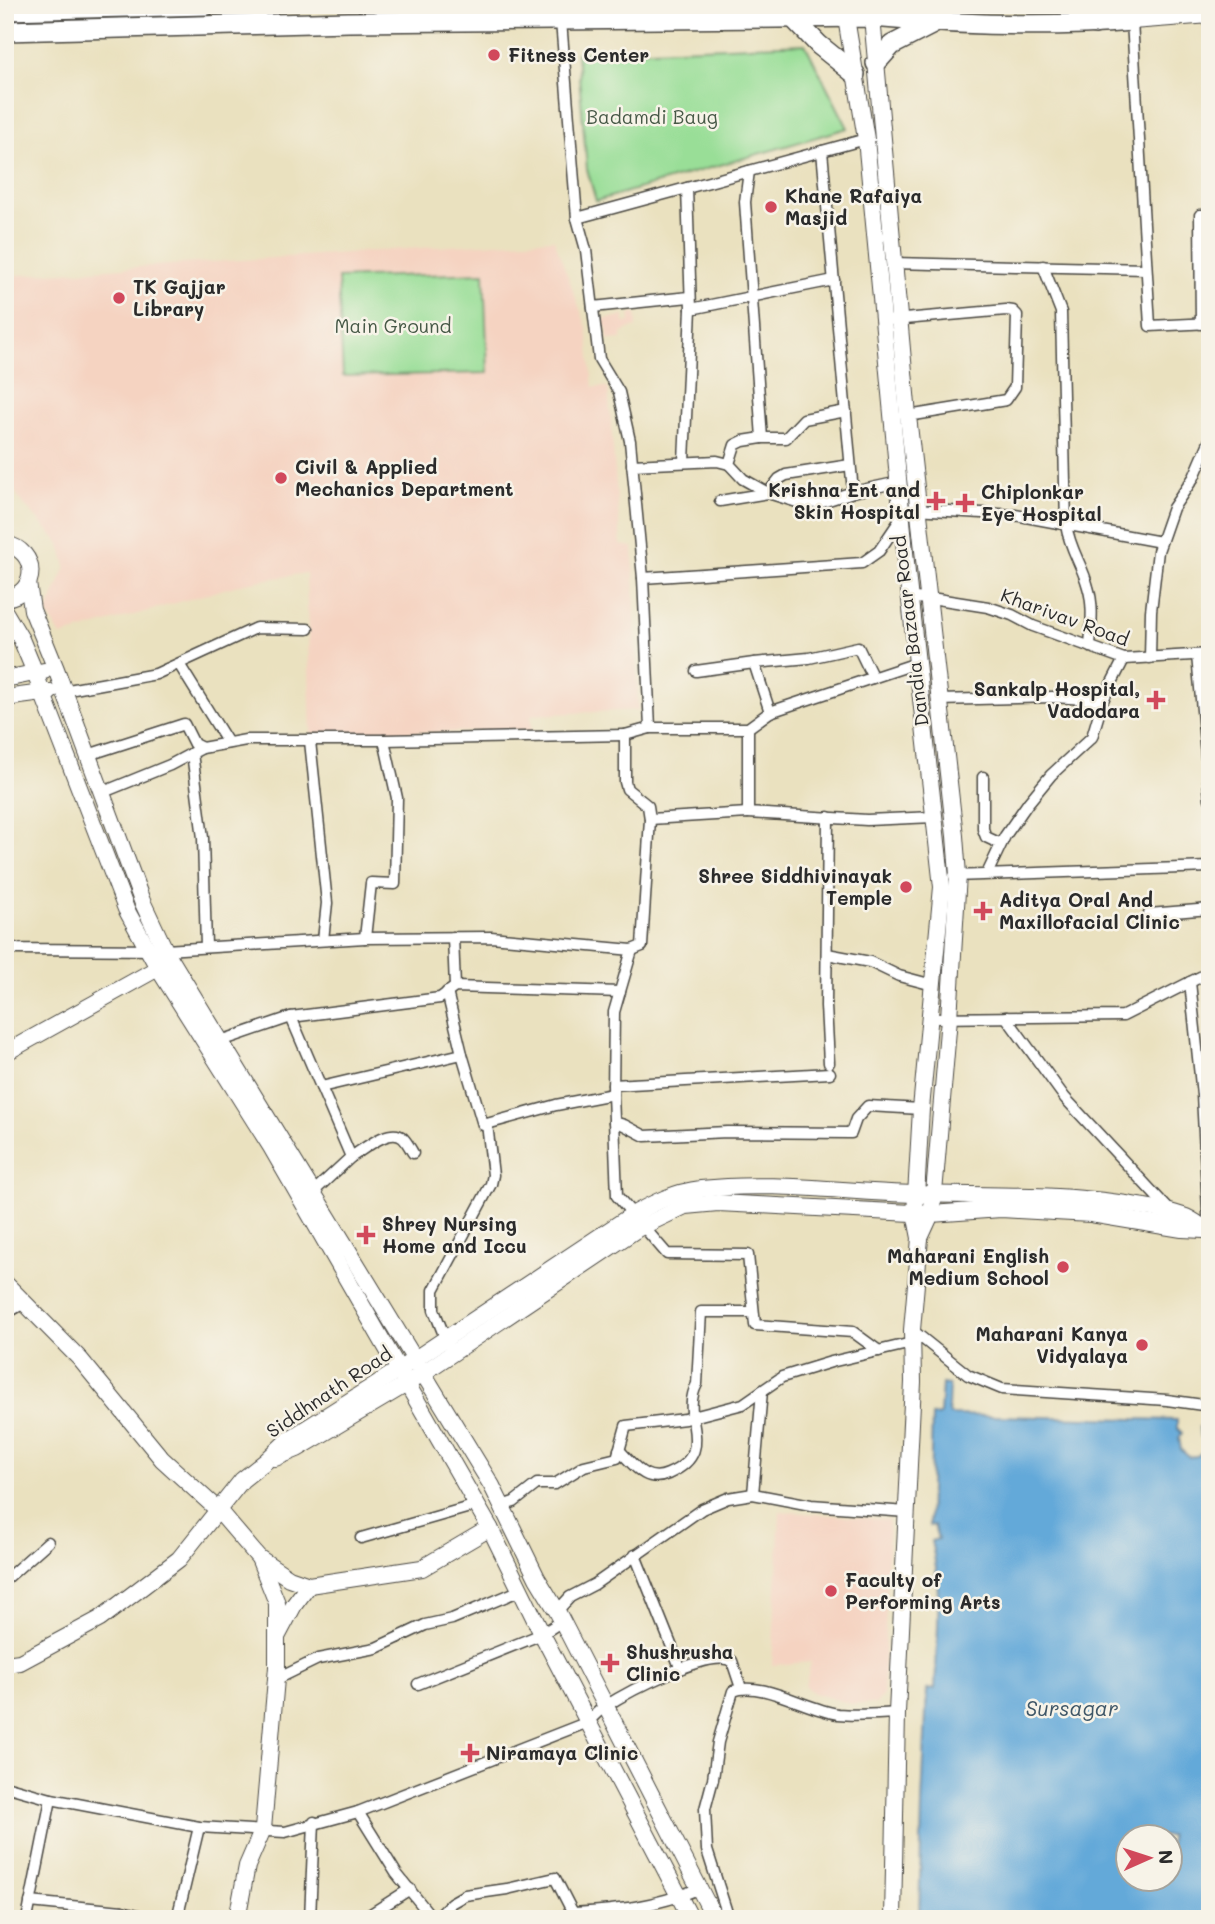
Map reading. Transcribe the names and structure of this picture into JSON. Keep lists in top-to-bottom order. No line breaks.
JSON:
{"streets":{"street":["Kharivav Road","Dandia Bazaar Road","Siddhnath Road"]},"crossings":[["Kharivav Road","Dandia Bazaar Road"]],"water":["Sursagar"],"parks":["Badamdi Baug","Main Ground"],"places":{"other":["Fitness Center","Khane Rafaiya Masjid","TK Gajjar Library","Civil & Applied Mechanics Department","Shree Siddhivinayak Temple","Maharani English Medium School","Maharani Kanya Vidyalaya","Faculty of Performing Arts"],"health":["Krishna Ent and Skin Hospital","Chiplonkar Eye Hospital","Sankalp Hospital, Vadodara","Aditya Oral And Maxillofacial Clinic","Shrey Nursing Home and Iccu","Shushrusha Clinic","Niramaya Clinic"]},"north":"right"}
